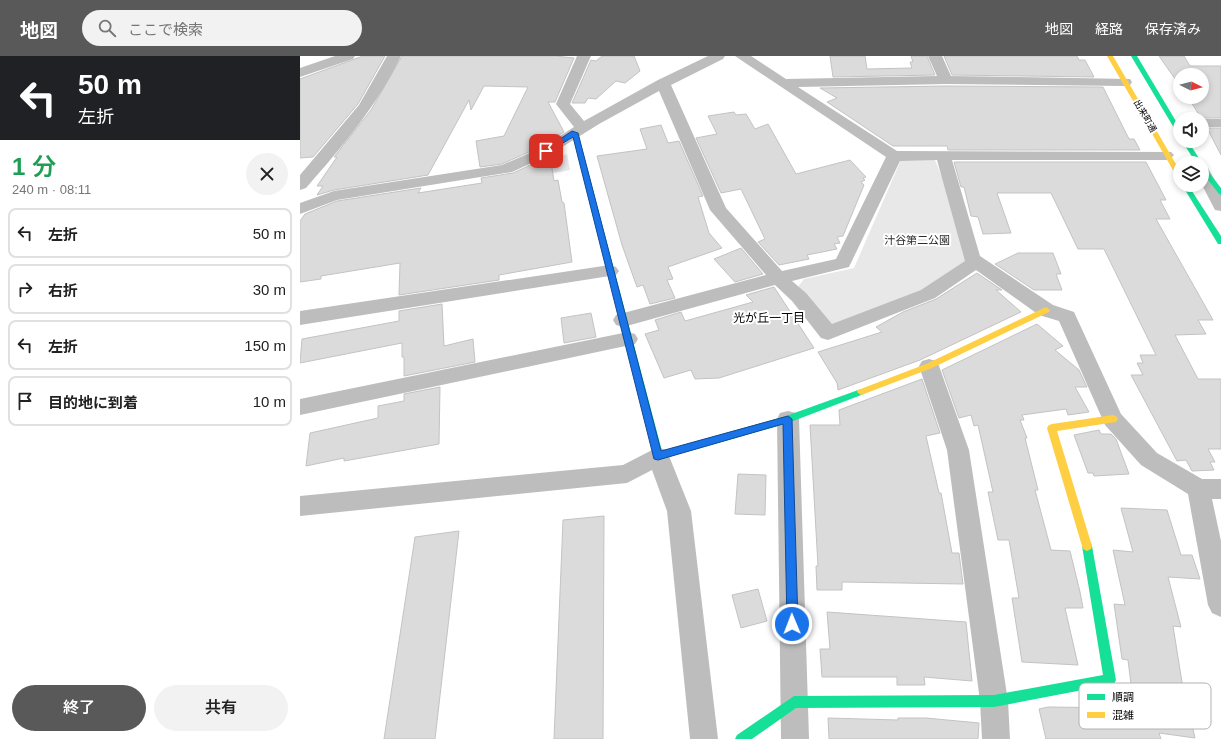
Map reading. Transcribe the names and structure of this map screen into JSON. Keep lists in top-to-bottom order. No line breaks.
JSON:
{"streets":{"street":["出来町通"]},"districts":["光が丘一丁目"],"parks":["汁谷第二公園"],"legend":["順調","混雑"],"north":"right","page":{"header":"地図","search":"ここで検索","nav":["地図","経路","保存済み"],"turn":["50 m","左折"],"heading":["1 分","240 m · 08:11"],"list":[{"name":"左折","value":"50 m"},{"name":"右折","value":"30 m"},{"name":"左折","value":"150 m"},{"name":"目的地に到着","value":"10 m"}],"buttons":["終了","共有"]}}
